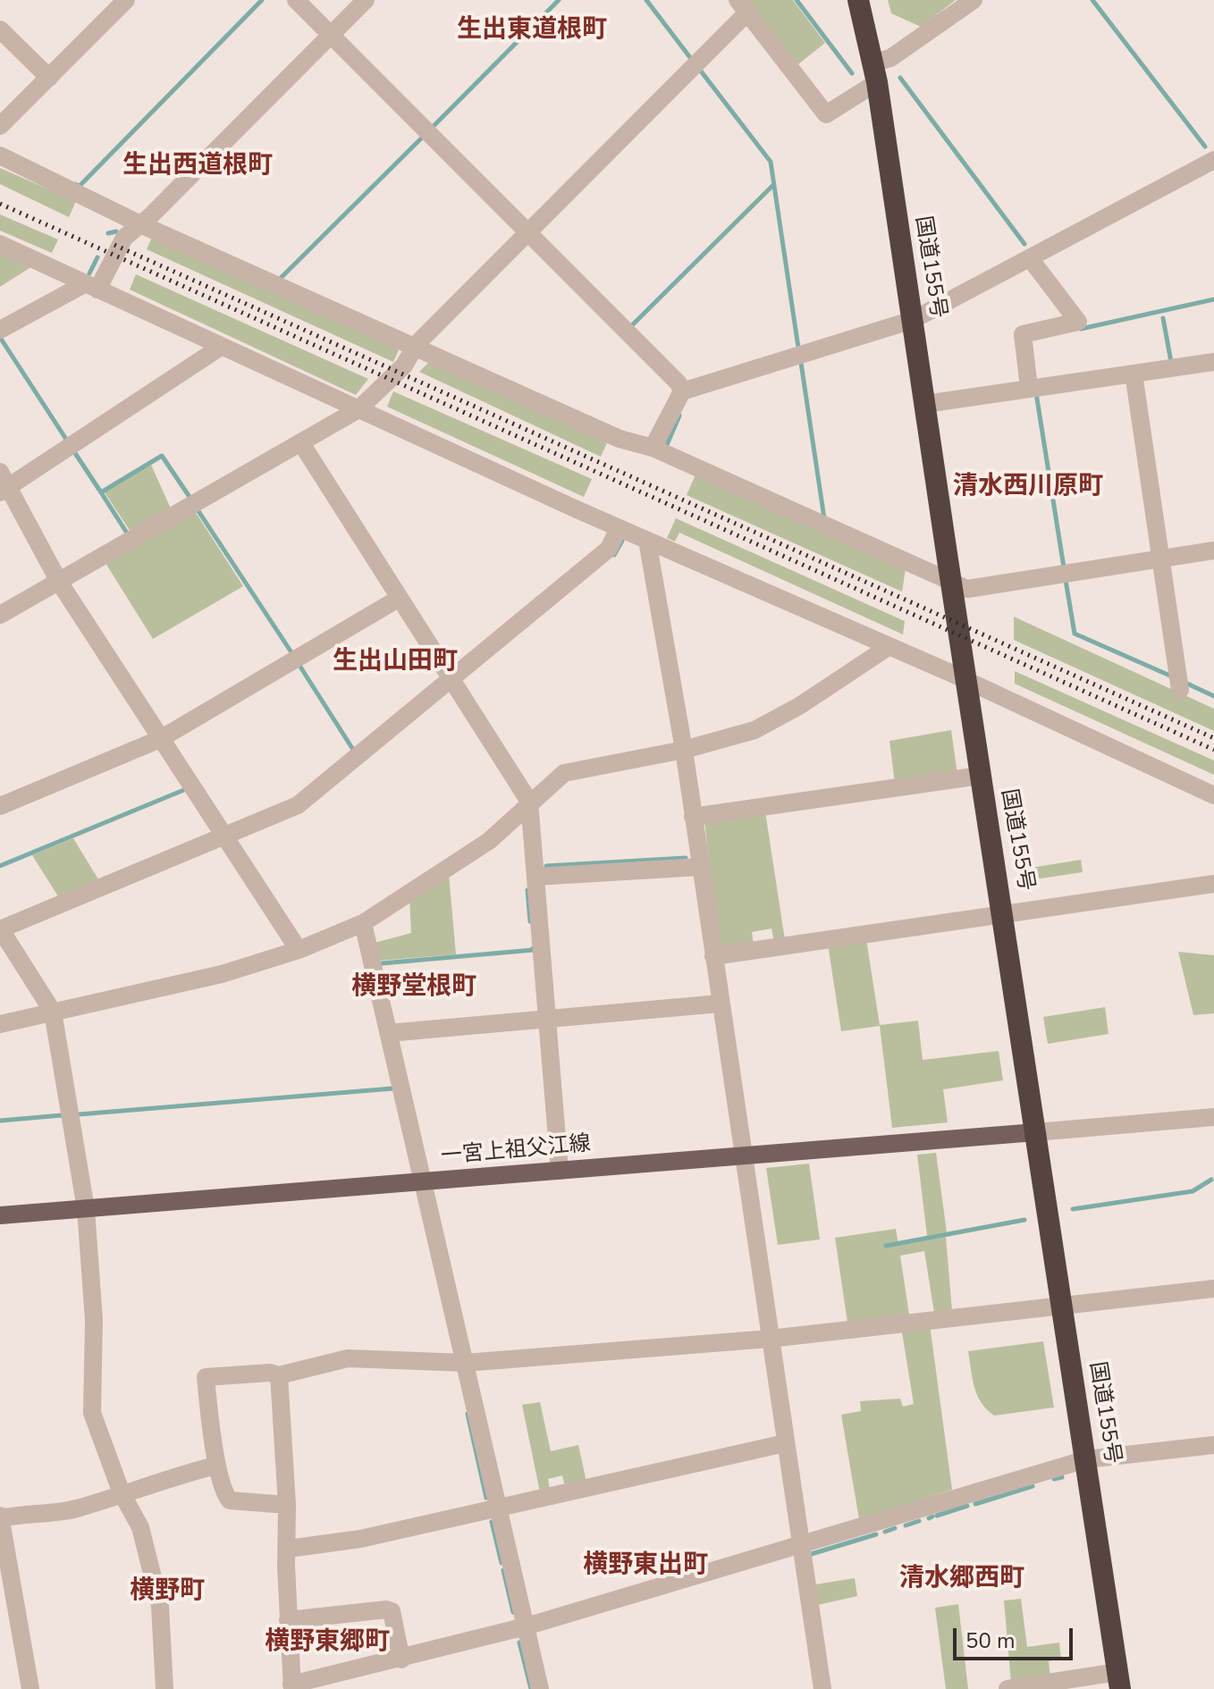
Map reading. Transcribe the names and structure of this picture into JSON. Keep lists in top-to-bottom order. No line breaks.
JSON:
{"streets":{"highway":["国道155号"],"main road":["一宮上祖父江線"]},"crossings":[["国道155号","一宮上祖父江線"]],"districts":["生出東道根町","生出西道根町","清水西川原町","生出山田町","横野堂根町","横野東出町","清水郷西町","横野町","横野東郷町"],"scale_bar":"50 m"}
